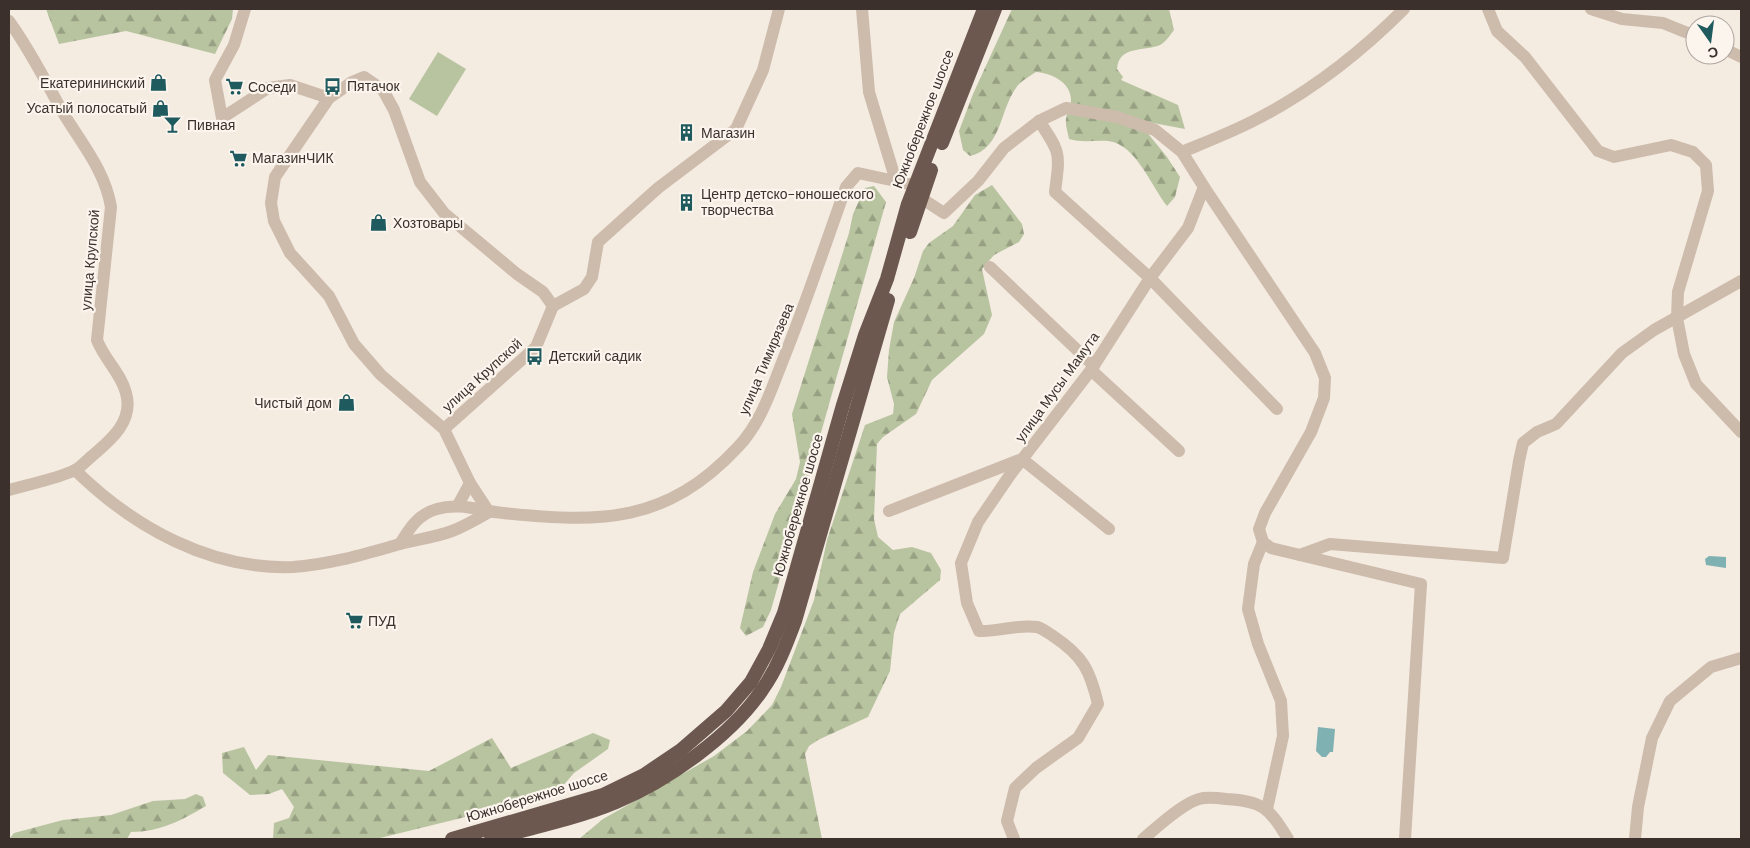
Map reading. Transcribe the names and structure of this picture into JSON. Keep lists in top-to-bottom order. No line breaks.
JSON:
{"streets":{"highway":["Южнобережное шоссе"],"street":["улица Крупской","улица Тимирязева","улица Мусы Мамута"]},"places":{"shop":["Екатерининский","Усатый полосатый","Хозтовары","Чистый дом"],"bus stop":["Пятачок","Детский садик"],"supermarket":["Соседи","МагазинЧИК","ПУД"],"bar":["Пивная"],"building":["Магазин","Центр детско-юношеского творчества"]},"north":"bottom"}
